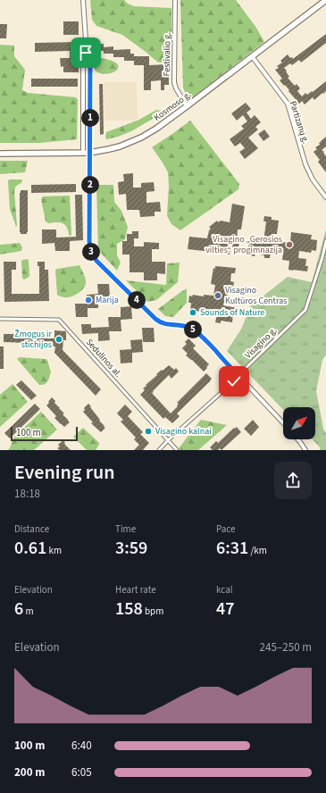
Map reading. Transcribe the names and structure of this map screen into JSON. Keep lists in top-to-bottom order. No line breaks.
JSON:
{"streets":{"main road":["Kosmoso g."],"street":["Festivalio g.","Partizanų g.","Visagino g.","Sedulinos al."]},"crossings":[["Festivalio g.","Kosmoso g."],["Kosmoso g.","Partizanų g."],["Visagino g.","Sedulinos al."]],"places":["Visagino „Gerosios vilties“ progimnazija","Visagino Kultūros Centras","Marija","Sounds of Nature","Žmogus ir stichijos","Visagino kalnai"],"scale_bar":"100 m","north":"top right","page":{"pins":["1","2","3","4","5"],"scale":"100 m","heading":["Evening run","18:18"],"stats":[["Distance","0.61 km"],["Time","3:59"],["Pace","6:31 /km"],["Elevation","6 m"],["Heart rate","158 bpm"],["kcal","47"]],"chart":["Elevation","245–250 m"],"list":[{"name":"100 m","note":"6:40"},{"name":"200 m","note":"6:05"}]}}
